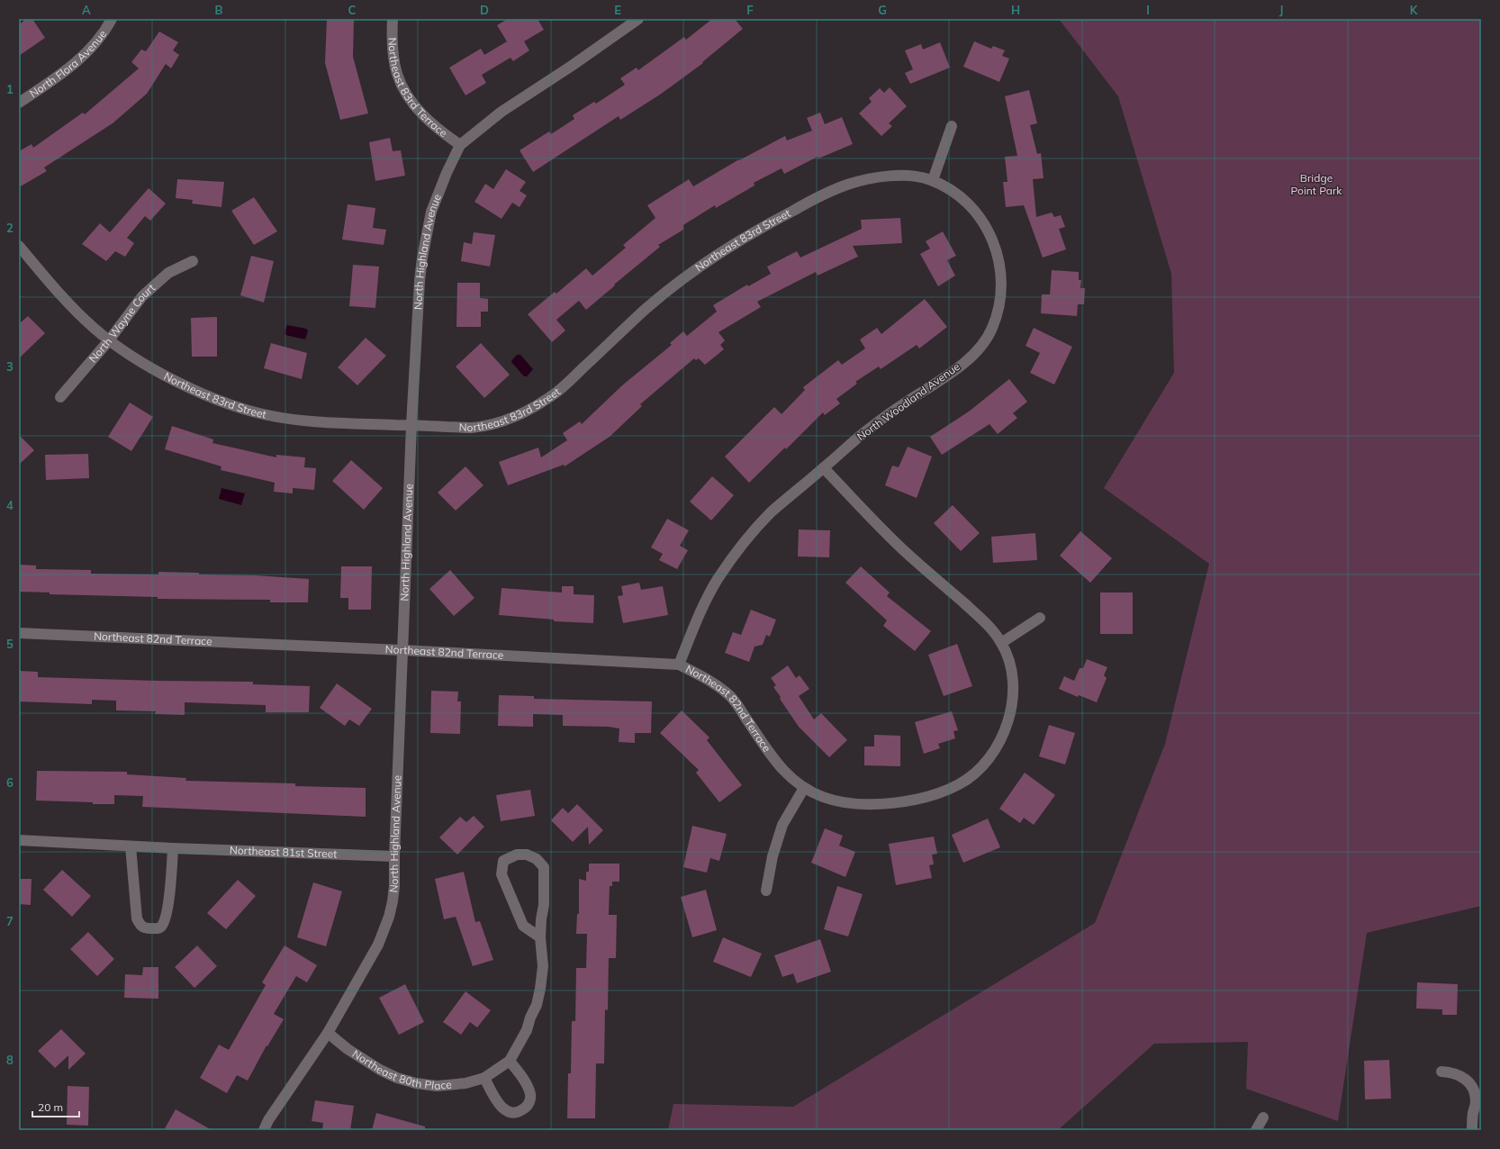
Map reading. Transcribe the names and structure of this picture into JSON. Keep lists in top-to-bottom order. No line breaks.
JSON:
{"streets":{"street":["North Flora Avenue","Northeast 83rd Terrace","Northeast 83rd Street","North Highland Avenue","North Wayne Court","North Woodland Avenue","Northeast 82nd Terrace","Northeast 81st Street","Northeast 80th Place"]},"crossings":[["Northeast 83rd Terrace","North Highland Avenue"],["Northeast 83rd Street","North Highland Avenue"],["Northeast 83rd Street","North Wayne Court"],["Northeast 83rd Street","North Woodland Avenue"],["North Highland Avenue","Northeast 82nd Terrace"],["North Highland Avenue","Northeast 81st Street"],["North Highland Avenue","Northeast 80th Place"],["North Woodland Avenue","Northeast 82nd Terrace"]],"parks":["Bridge Point Park"],"scale_bar":"20 m","grid":{"columns":["A","B","C","D","E","F","G","H","I","J","K"],"rows":["1","2","3","4","5","6","7","8"]}}
